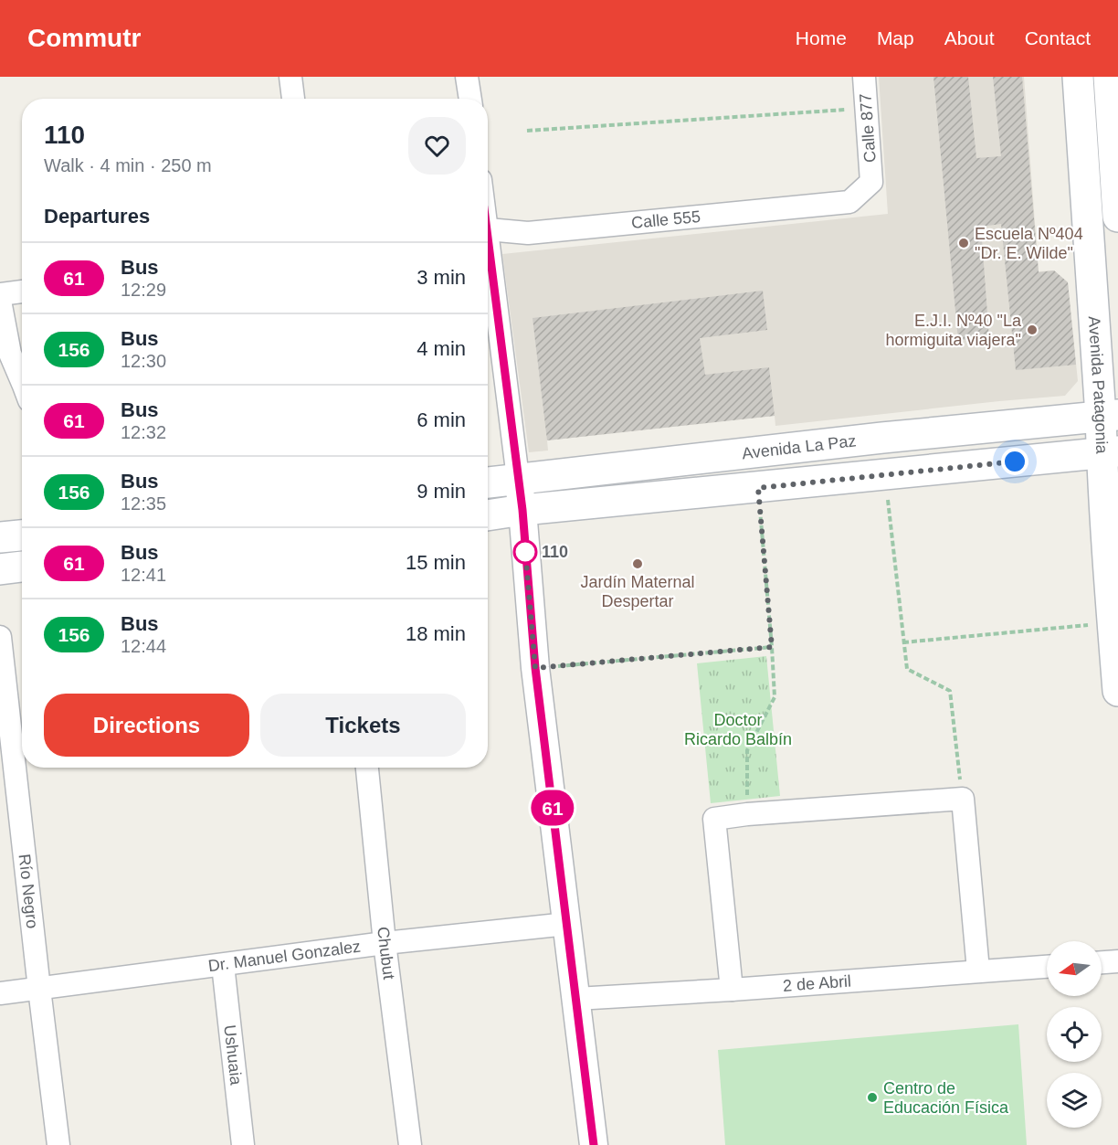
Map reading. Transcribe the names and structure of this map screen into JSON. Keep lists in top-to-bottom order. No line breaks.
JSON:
{"streets":{"main road":["Avenida Patagonia","Avenida La Paz"],"street":["Calle 877","Calle 555","Río Negro","Chubut","Dr. Manuel Gonzalez","2 de Abril","Ushuaia"]},"crossings":[["Calle 877","Calle 555"],["Avenida Patagonia","Avenida La Paz"],["Río Negro","Dr. Manuel Gonzalez"],["Chubut","Dr. Manuel Gonzalez"],["Dr. Manuel Gonzalez","Ushuaia"]],"parks":["Doctor Ricardo Balbín"],"places":["Escuela Nº404 \"Dr. E. Wilde\"","E.J.I. Nº40 \"La hormiguita viajera\"","110","Jardín Maternal Despertar","Centro de Educación Física"],"lines":["bus line 61"],"north":"left","page":{"header":"Commutr","nav":["Home","Map","About","Contact"],"on_map":"61","heading":[["110","Walk · 4 min · 250 m"],"Departures"],"list":[{"mark":"61","name":"Bus","note":"12:29","value":"3 min"},{"mark":"156","name":"Bus","note":"12:30","value":"4 min"},{"mark":"61","name":"Bus","note":"12:32","value":"6 min"},{"mark":"156","name":"Bus","note":"12:35","value":"9 min"},{"mark":"61","name":"Bus","note":"12:41","value":"15 min"},{"mark":"156","name":"Bus","note":"12:44","value":"18 min"}],"buttons":["Directions","Tickets"]}}
